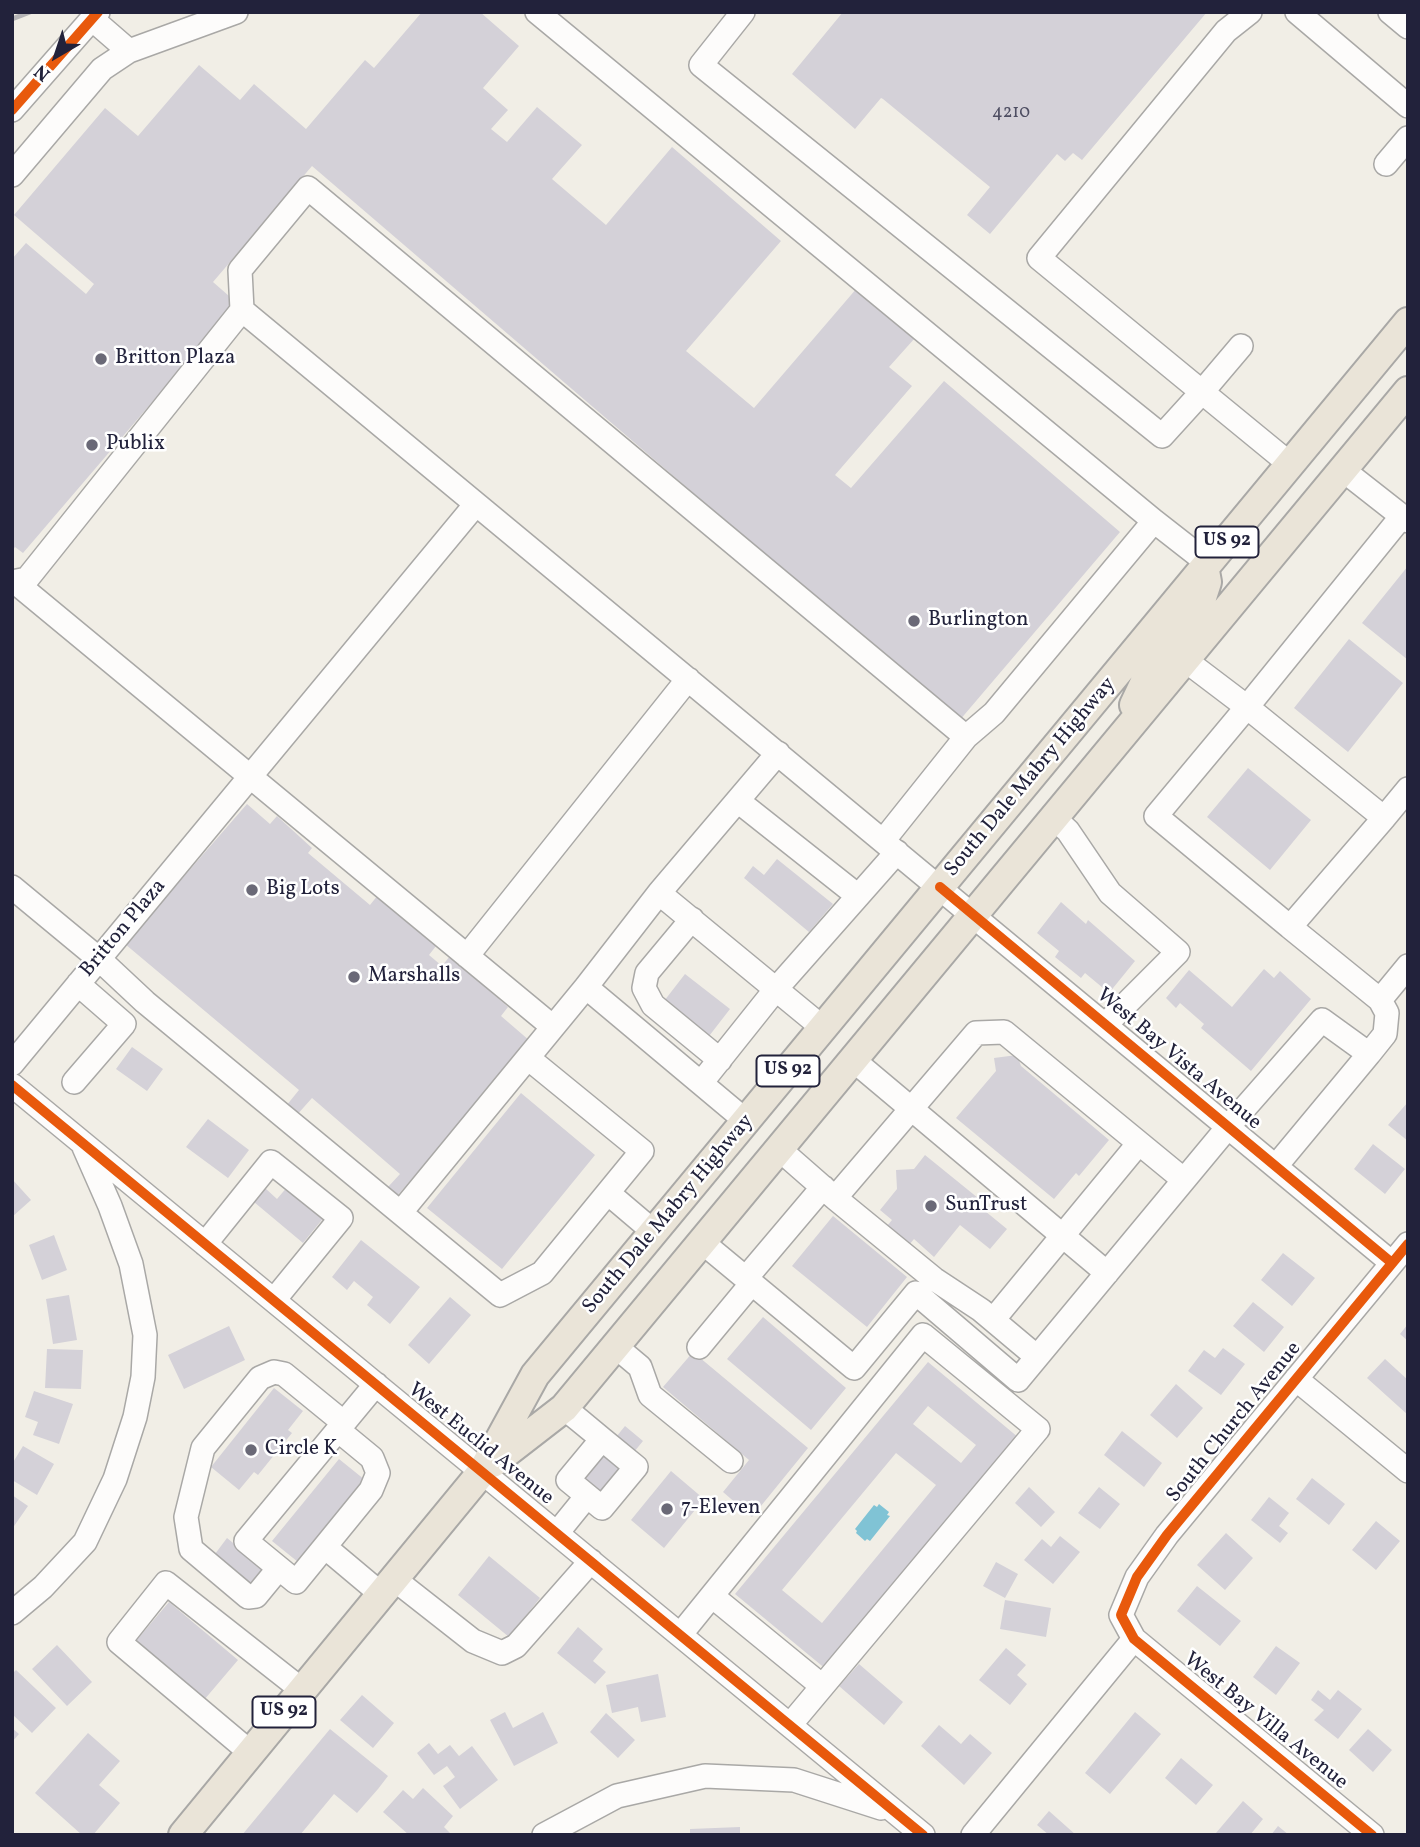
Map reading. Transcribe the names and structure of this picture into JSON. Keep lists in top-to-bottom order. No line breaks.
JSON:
{"streets":{"main road":["US 92","South Dale Mabry Highway"],"street":["Britton Plaza","West Bay Vista Avenue","South Church Avenue","West Euclid Avenue","West Bay Villa Avenue"]},"crossings":[["South Dale Mabry Highway","West Bay Vista Avenue"],["South Dale Mabry Highway","West Euclid Avenue"],["Britton Plaza","West Bay Vista Avenue"],["West Bay Vista Avenue","South Church Avenue"],["South Church Avenue","West Bay Villa Avenue"]],"places":["Britton Plaza","Publix","Burlington","Big Lots","Marshalls","SunTrust","Circle K","7-Eleven"],"house_numbers":["4210"],"north":"bottom left"}
